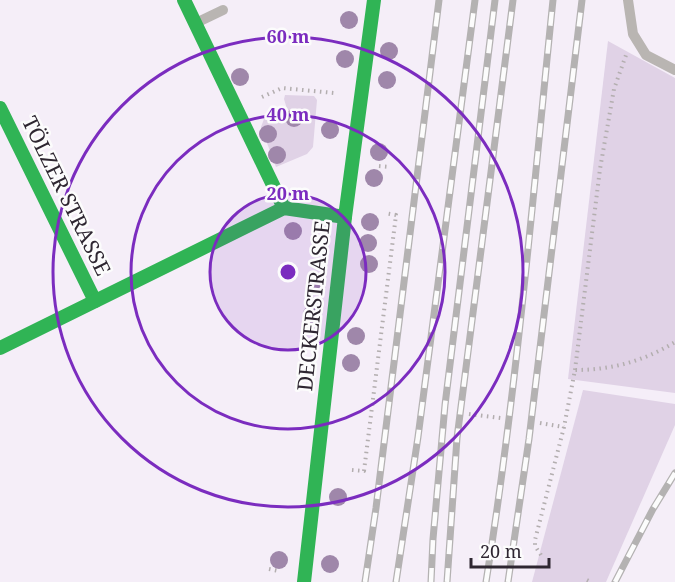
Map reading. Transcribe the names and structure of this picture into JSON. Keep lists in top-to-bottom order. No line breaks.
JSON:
{"streets":{"street":["TÖLZER STRASSE","DECKERSTRASSE"]},"scale_bar":"20 m","rings":["60 m","40 m","20 m"]}
